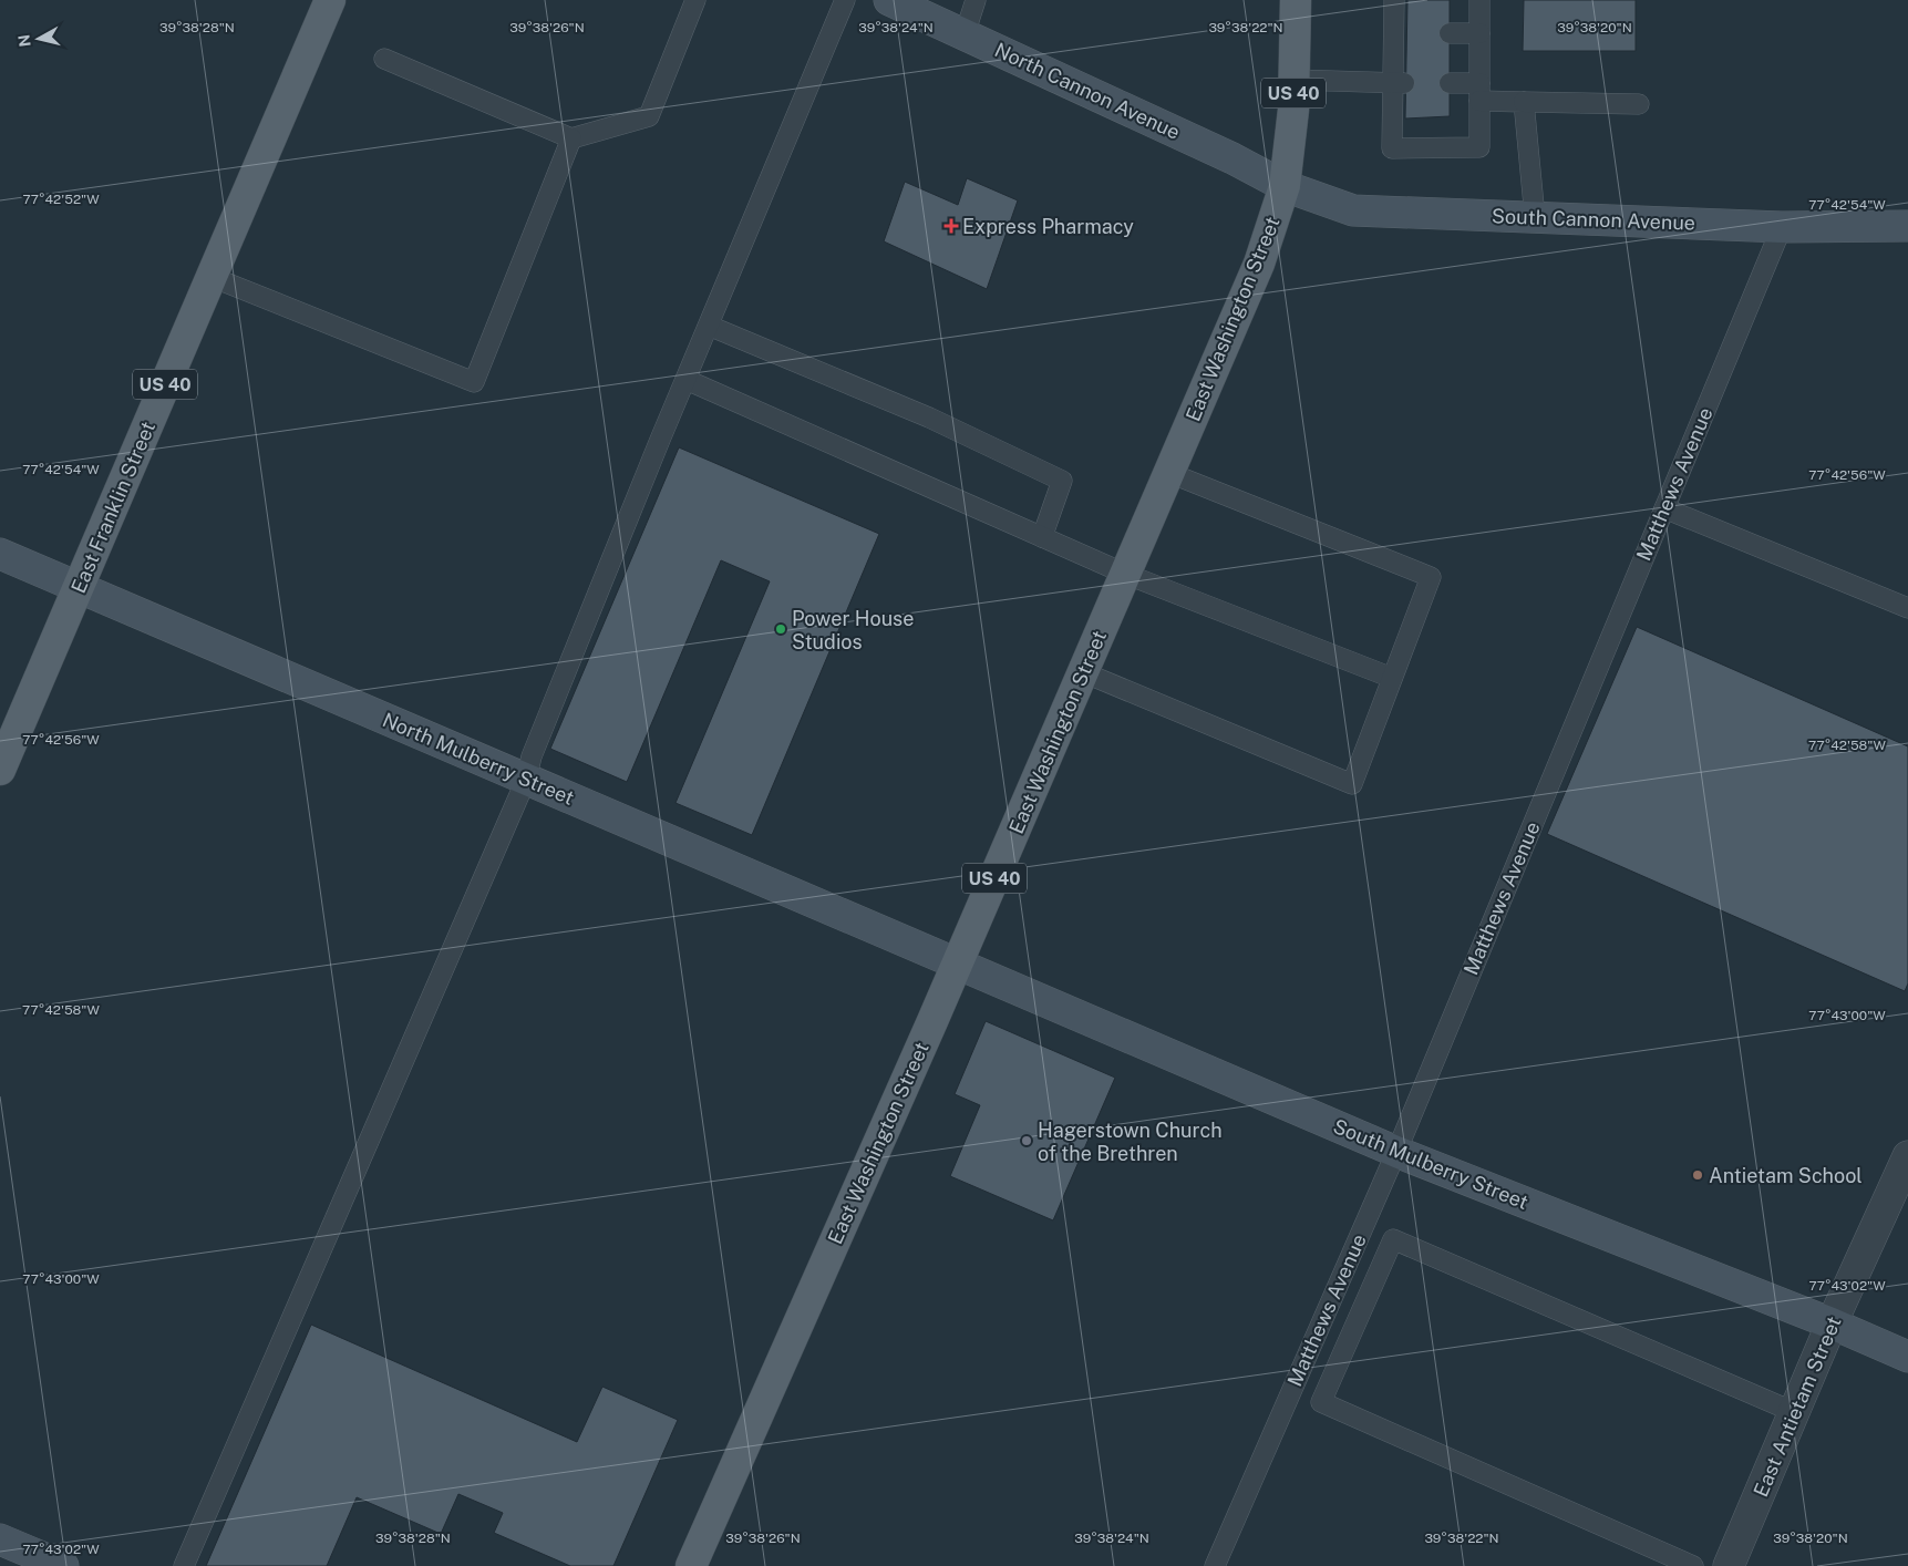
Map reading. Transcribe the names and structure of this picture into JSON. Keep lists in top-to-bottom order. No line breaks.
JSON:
{"streets":{"main road":["US 40","East Washington Street","East Franklin Street"],"street":["North Cannon Avenue","South Cannon Avenue","North Mulberry Street","South Mulberry Street","East Antietam Street"],"lane":["Matthews Avenue"]},"crossings":[["North Cannon Avenue","South Cannon Avenue"],["North Cannon Avenue","East Washington Street"],["South Cannon Avenue","East Washington Street"],["South Cannon Avenue","Matthews Avenue"],["East Washington Street","North Mulberry Street"],["East Washington Street","South Mulberry Street"],["Matthews Avenue","South Mulberry Street"],["East Franklin Street","North Mulberry Street"],["North Mulberry Street","South Mulberry Street"],["South Mulberry Street","East Antietam Street"]],"places":{"health":["Express Pharmacy"],"other":["Power House Studios","Hagerstown Church of the Brethren","Antietam School"]},"north":"left","coordinates":["39°38'28\"N","39°38'26\"N","39°38'24\"N","39°38'22\"N","39°38'20\"N","77°42'52\"W","77°42'54\"W","77°42'56\"W","77°42'58\"W","77°43'00\"W","77°43'02\"W"]}
